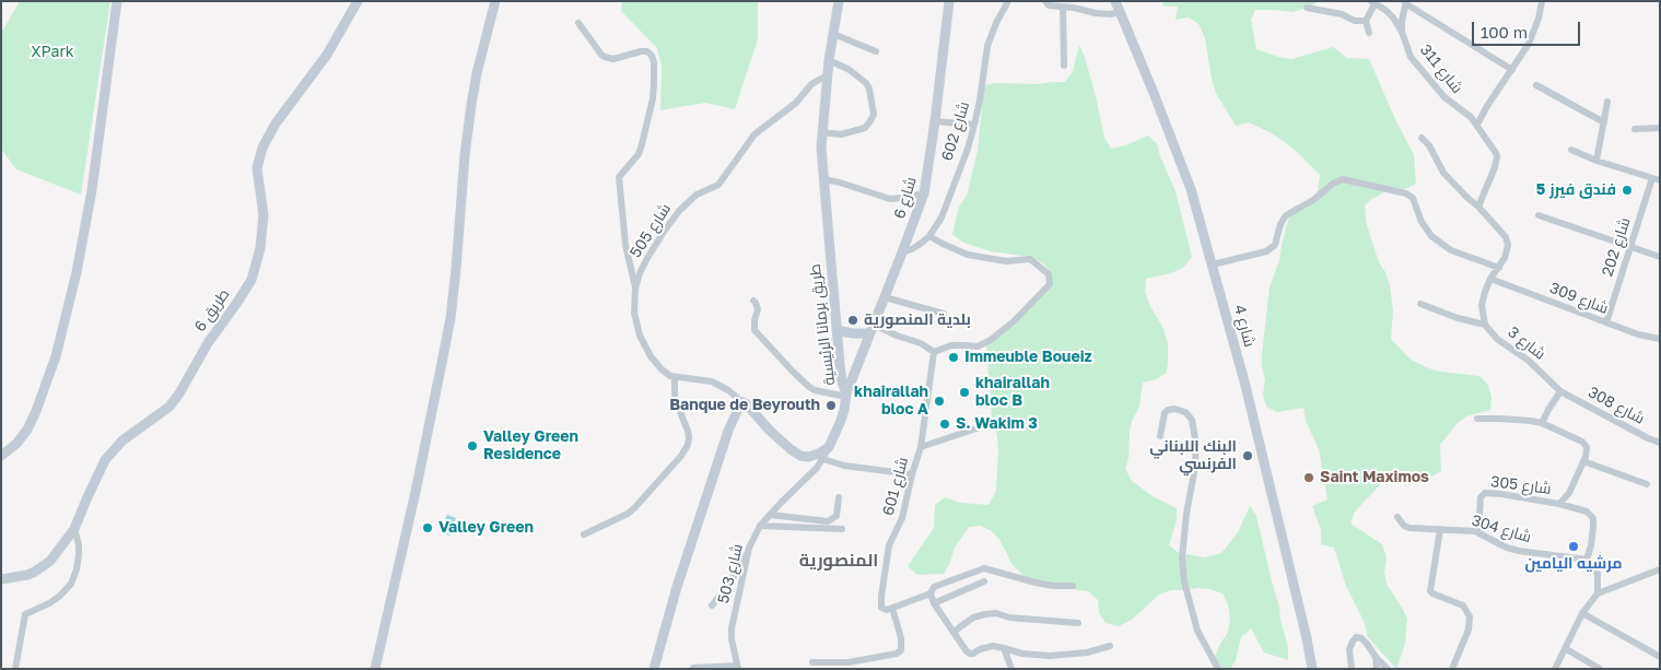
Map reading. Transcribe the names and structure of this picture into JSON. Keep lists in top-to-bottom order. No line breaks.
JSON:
{"streets":{"street":["شارع 311","شارع 602","شارع 6","شارع 505","شارع 202","شارع 309","طريق 6","طريق برمانا الرئيسية","شارع 4","شارع 3","شارع 308","شارع 305","شارع 601","شارع 304","شارع 503"]},"crossings":[["شارع 602","شارع 6"],["شارع 6","طريق برمانا الرئيسية"],["شارع 505","طريق برمانا الرئيسية"],["شارع 202","شارع 309"],["طريق برمانا الرئيسية","شارع 503"],["شارع 3","شارع 308"],["شارع 305","شارع 304"]],"districts":["المنصورية"],"parks":["XPark"],"places":["فندق فيرز 5","بلدية المنصورية","Immeuble Boueiz","khairallah bloc B","khairallah bloc A","Banque de Beyrouth","S. Wakim 3","Valley Green Residence","البنك اللبناني الفرنسي","Saint Maximos","Valley Green","مرشيه اليامين"],"scale_bar":"100 m"}
